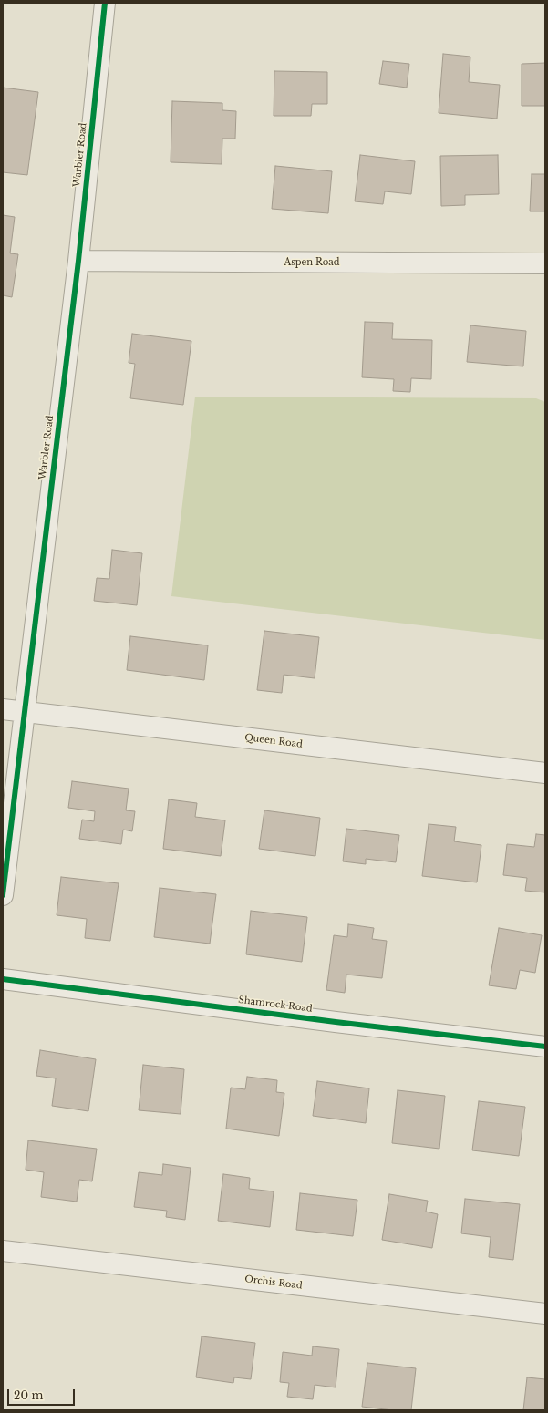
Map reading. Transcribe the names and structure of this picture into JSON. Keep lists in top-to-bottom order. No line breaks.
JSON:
{"streets":{"street":["Warbler Road","Aspen Road","Queen Road","Shamrock Road","Orchis Road"]},"crossings":[["Warbler Road","Aspen Road"],["Warbler Road","Queen Road"]],"scale_bar":"20 m"}
